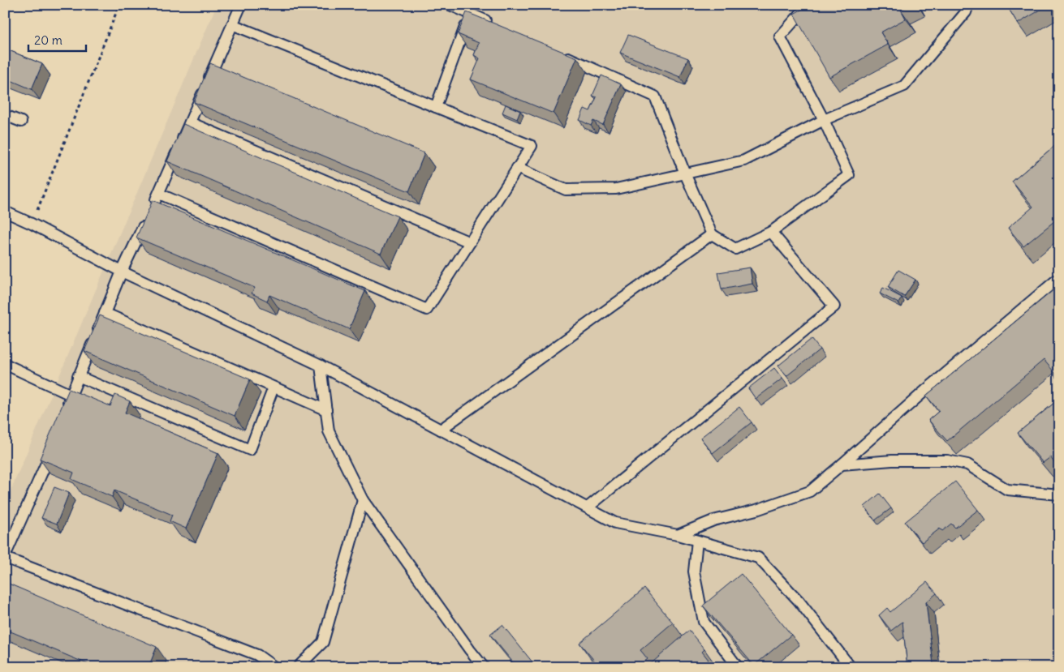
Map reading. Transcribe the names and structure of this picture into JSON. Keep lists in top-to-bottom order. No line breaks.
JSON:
{"scale_bar":"20 m"}
